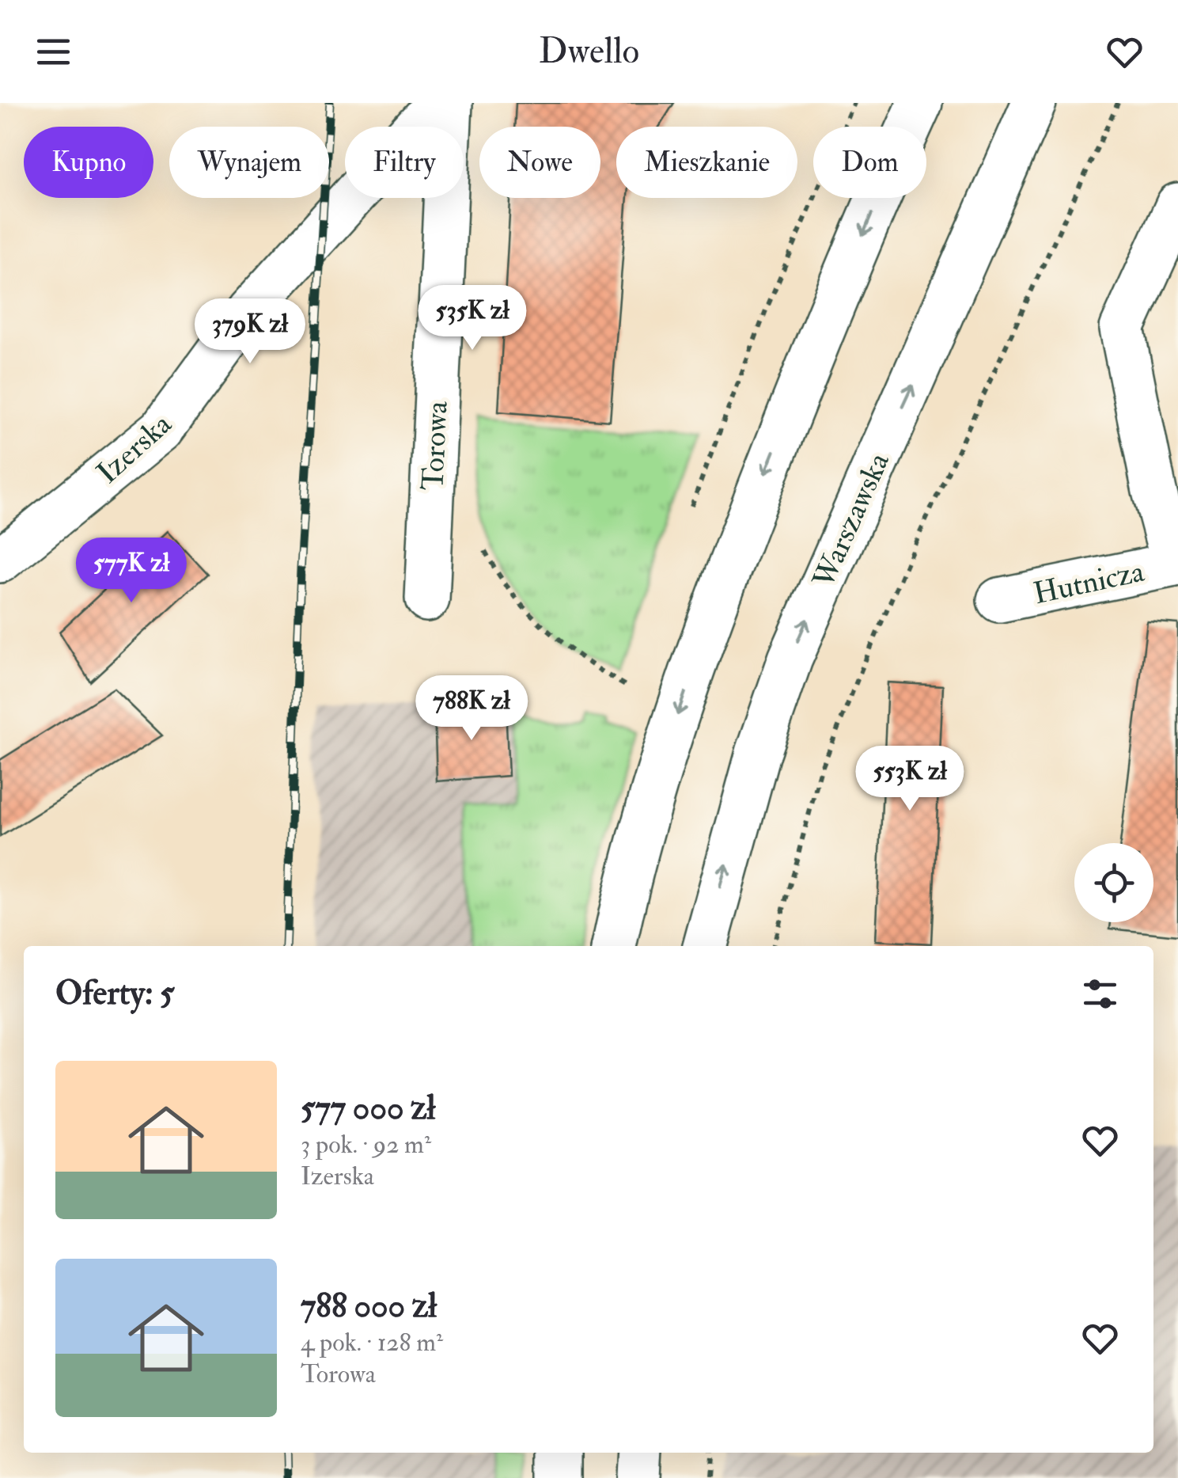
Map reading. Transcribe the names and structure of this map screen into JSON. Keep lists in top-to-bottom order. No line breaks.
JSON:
{"streets":{"main road":["Torowa","Izerska","Warszawska","Hutnicza"]},"page":{"header":"Dwello","chip":["Kupno","Wynajem","Filtry","Nowe","Mieszkanie","Dom"],"price":["535K zł","379K zł","577K zł","788K zł","553K zł"],"heading":"Oferty: 5","list":[{"name":"577 000 zł","note":"3 pok. · 92 m² · Izerska"},{"name":"788 000 zł","note":"4 pok. · 128 m² · Torowa"}]}}
